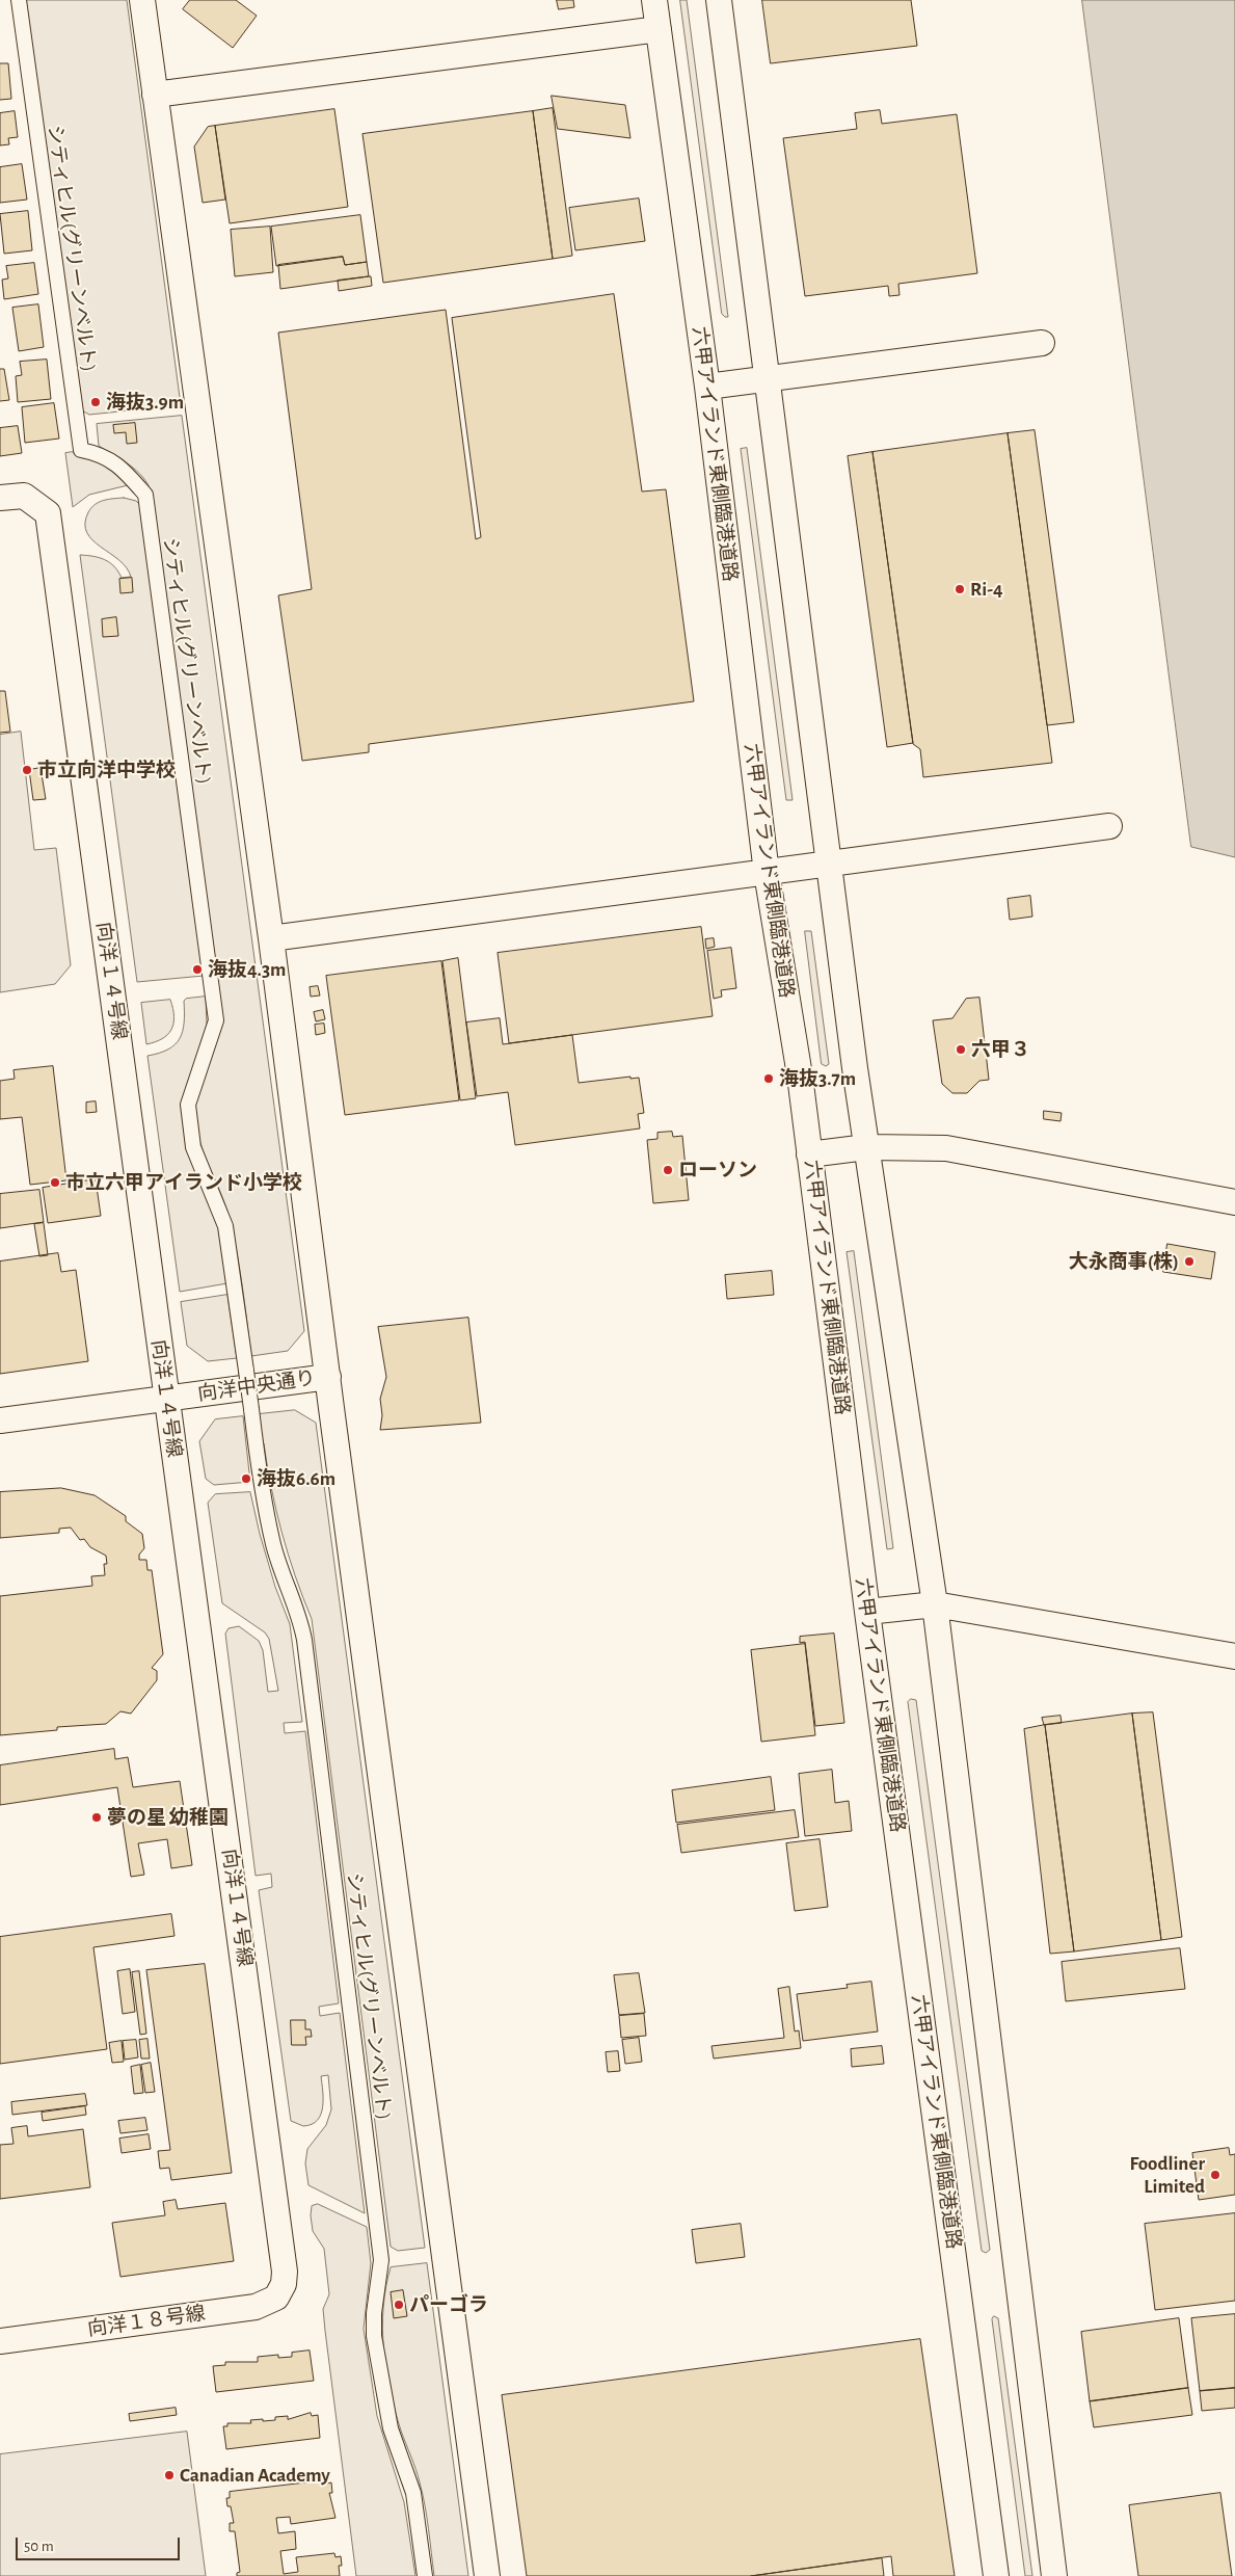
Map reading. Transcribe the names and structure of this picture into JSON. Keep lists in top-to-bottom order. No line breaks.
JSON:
{"streets":{"street":["シティヒル(グリーンベルト)","六甲アイランド東側臨港道路","向洋１４号線","向洋中央通り","向洋１８号線"]},"crossings":[["向洋１４号線","向洋中央通り"],["向洋１４号線","向洋１８号線"]],"places":["海抜3.9m","Ri-4","市立向洋中学校","海抜4.3m","六甲３","海抜3.7m","ローソン","市立六甲アイランド小学校","大永商事(株)","海抜6.6m","夢の星 幼稚園","Foodliner Limited","パーゴラ","Canadian Academy"],"scale_bar":"50 m"}
